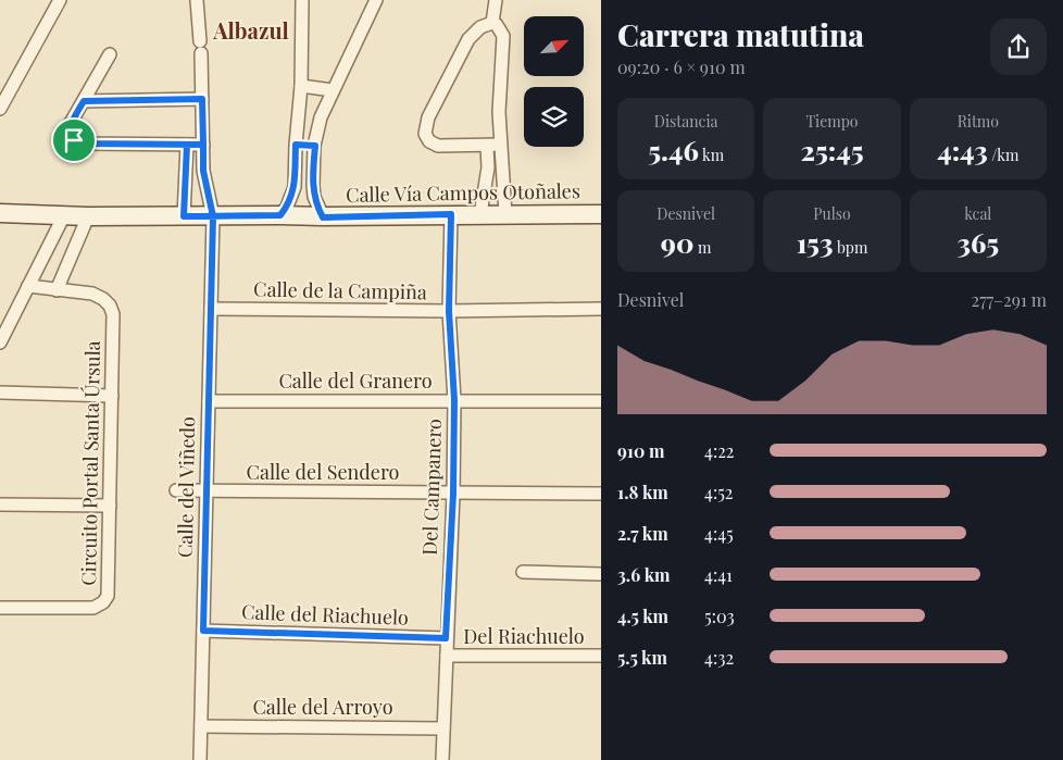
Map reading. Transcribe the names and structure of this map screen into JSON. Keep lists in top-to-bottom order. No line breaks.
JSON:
{"streets":{"street":["Calle Vía Campos Otoñales","Calle de la Campiña","Calle del Granero","Circuito Portal Santa Úrsula","Calle del Sendero","Calle del Viñedo","Del Campanero","Calle del Riachuelo","Del Riachuelo","Calle del Arroyo"]},"crossings":[["Calle Vía Campos Otoñales","Calle del Viñedo"],["Calle Vía Campos Otoñales","Del Campanero"],["Calle de la Campiña","Calle del Viñedo"],["Calle de la Campiña","Del Campanero"],["Calle del Granero","Calle del Viñedo"],["Calle del Granero","Del Campanero"],["Calle del Sendero","Calle del Viñedo"],["Calle del Sendero","Del Campanero"],["Calle del Viñedo","Calle del Riachuelo"],["Calle del Viñedo","Calle del Arroyo"],["Del Campanero","Calle del Riachuelo"],["Del Campanero","Del Riachuelo"],["Del Campanero","Calle del Arroyo"]],"districts":["Albazul"],"north":"top right","page":{"heading":["Carrera matutina","09:20 · 6 × 910 m"],"stats":[["Distancia","5.46 km"],["Tiempo","25:45"],["Ritmo","4:43 /km"],["Desnivel","90 m"],["Pulso","153 bpm"],["kcal","365"]],"chart":["Desnivel","277–291 m"],"list":[{"name":"910 m","note":"4:22"},{"name":"1.8 km","note":"4:52"},{"name":"2.7 km","note":"4:45"},{"name":"3.6 km","note":"4:41"},{"name":"4.5 km","note":"5:03"},{"name":"5.5 km","note":"4:32"}]}}
